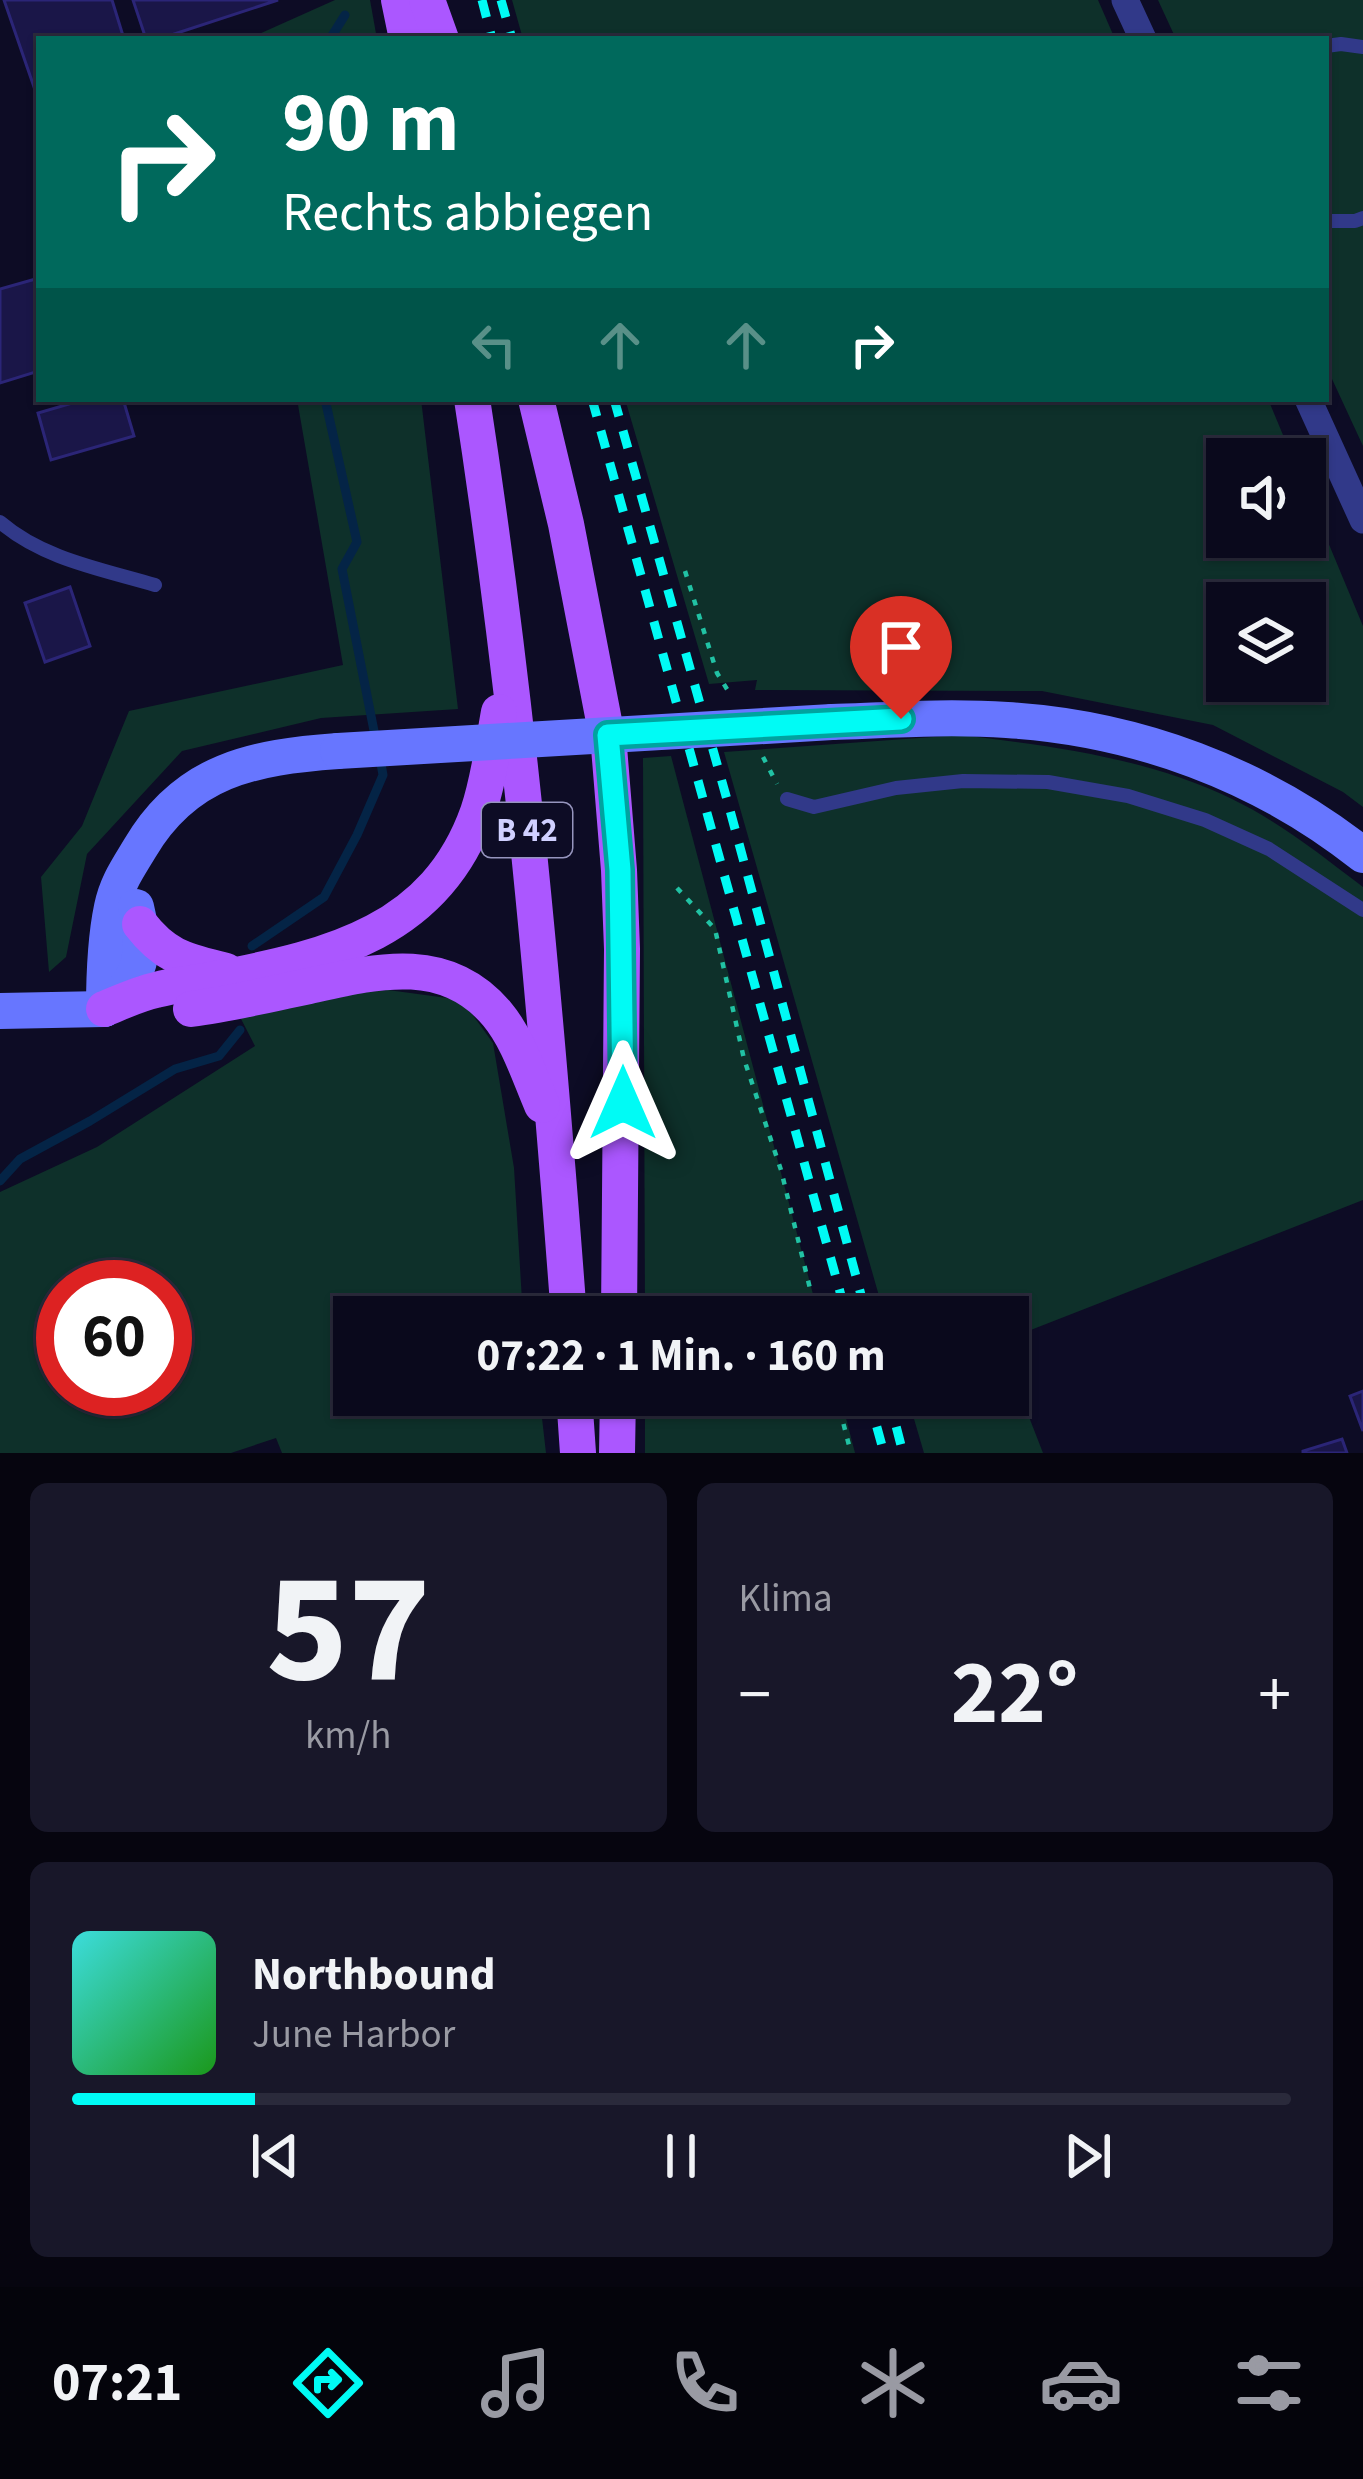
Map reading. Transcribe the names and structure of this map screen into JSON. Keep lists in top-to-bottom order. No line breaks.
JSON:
{"streets":{"main road":["B 42"]},"page":{"turn":["90 m","Rechts abbiegen"],"limit":"60","trip":"07:22 · 1 Min. · 160 m","tile":[["57","km/h"],"Klima"],"heat":["−","22°","+"],"song":["Northbound","June Harbor"],"tabs":"07:21"}}
